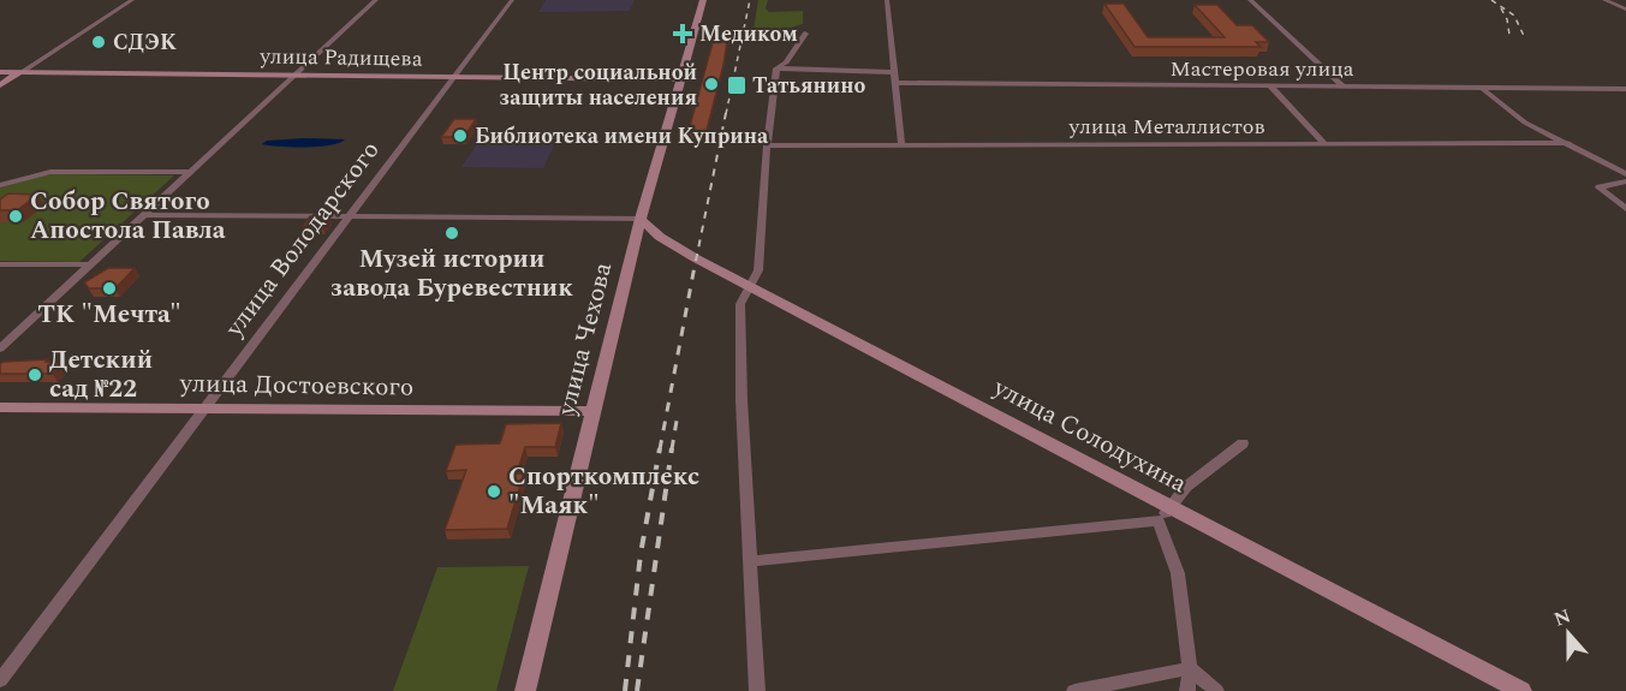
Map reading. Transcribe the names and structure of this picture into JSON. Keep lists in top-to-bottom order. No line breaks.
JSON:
{"streets":{"street":["улица Радищева","Мастеровая улица","улица Металлистов","улица Володарского","улица Чехова","улица Достоевского","улица Солодухина"]},"crossings":[["улица Радищева","улица Володарского"],["улица Радищева","улица Чехова"],["улица Володарского","улица Достоевского"],["улица Чехова","улица Достоевского"],["улица Чехова","улица Солодухина"]],"places":{"health":["Медиком"],"other":["СДЭК","Центр социальной защиты населения","Библиотека имени Куприна","Собор Святого Апостола Павла","Музей истории завода Буревестник","ТК \"Мечта\"","Детский сад №22","Спорткомплекс \"Маяк\""],"transit":["Татьянино"]},"north":"top"}
